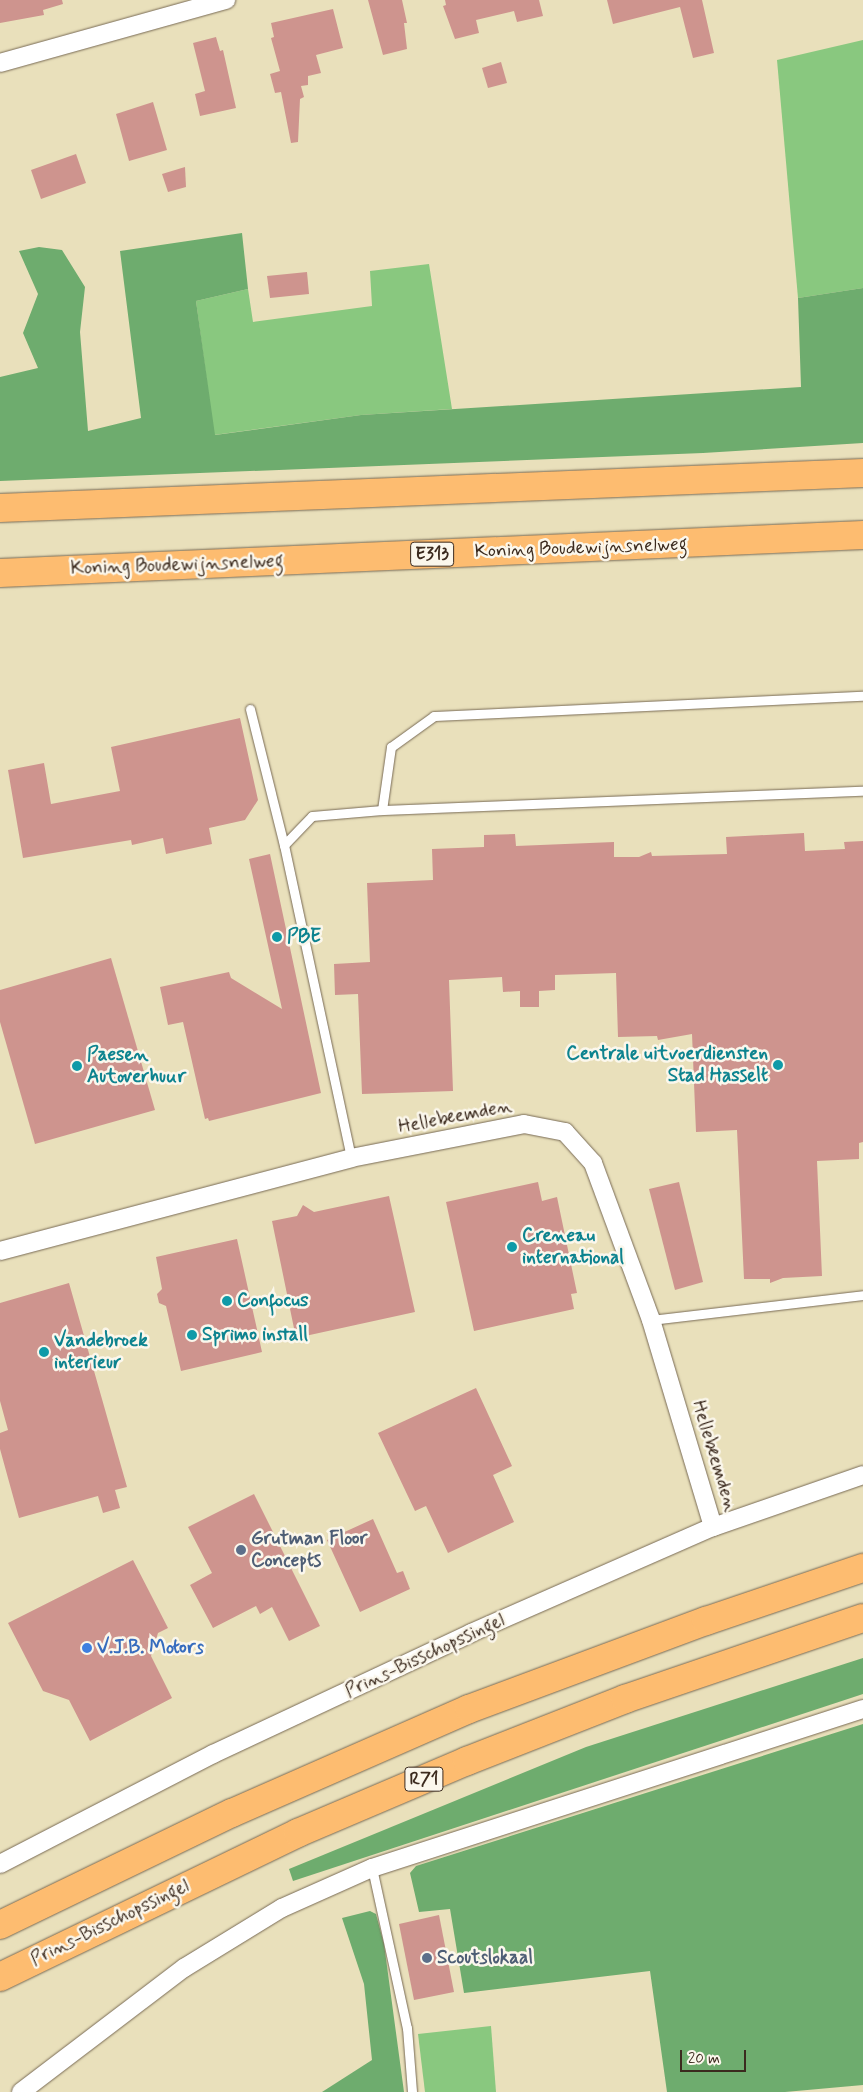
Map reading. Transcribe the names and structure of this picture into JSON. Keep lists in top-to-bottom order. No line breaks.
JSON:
{"streets":{"highway":["Koning Boudewijnsnelweg","E313","Prins-Bisschopssingel","R71"],"street":["Hellebeemden"]},"crossings":[["Hellebeemden","Prins-Bisschopssingel"]],"places":["PBE","Centrale uitvoerdiensten Stad Hasselt","Paesen Autoverhuur","Creneau international","Confocus","Sprimo install","Vandebroek interieur","Grutman Floor Concepts","V.J.B. Motors","Scoutslokaal"],"scale_bar":"20 m"}
